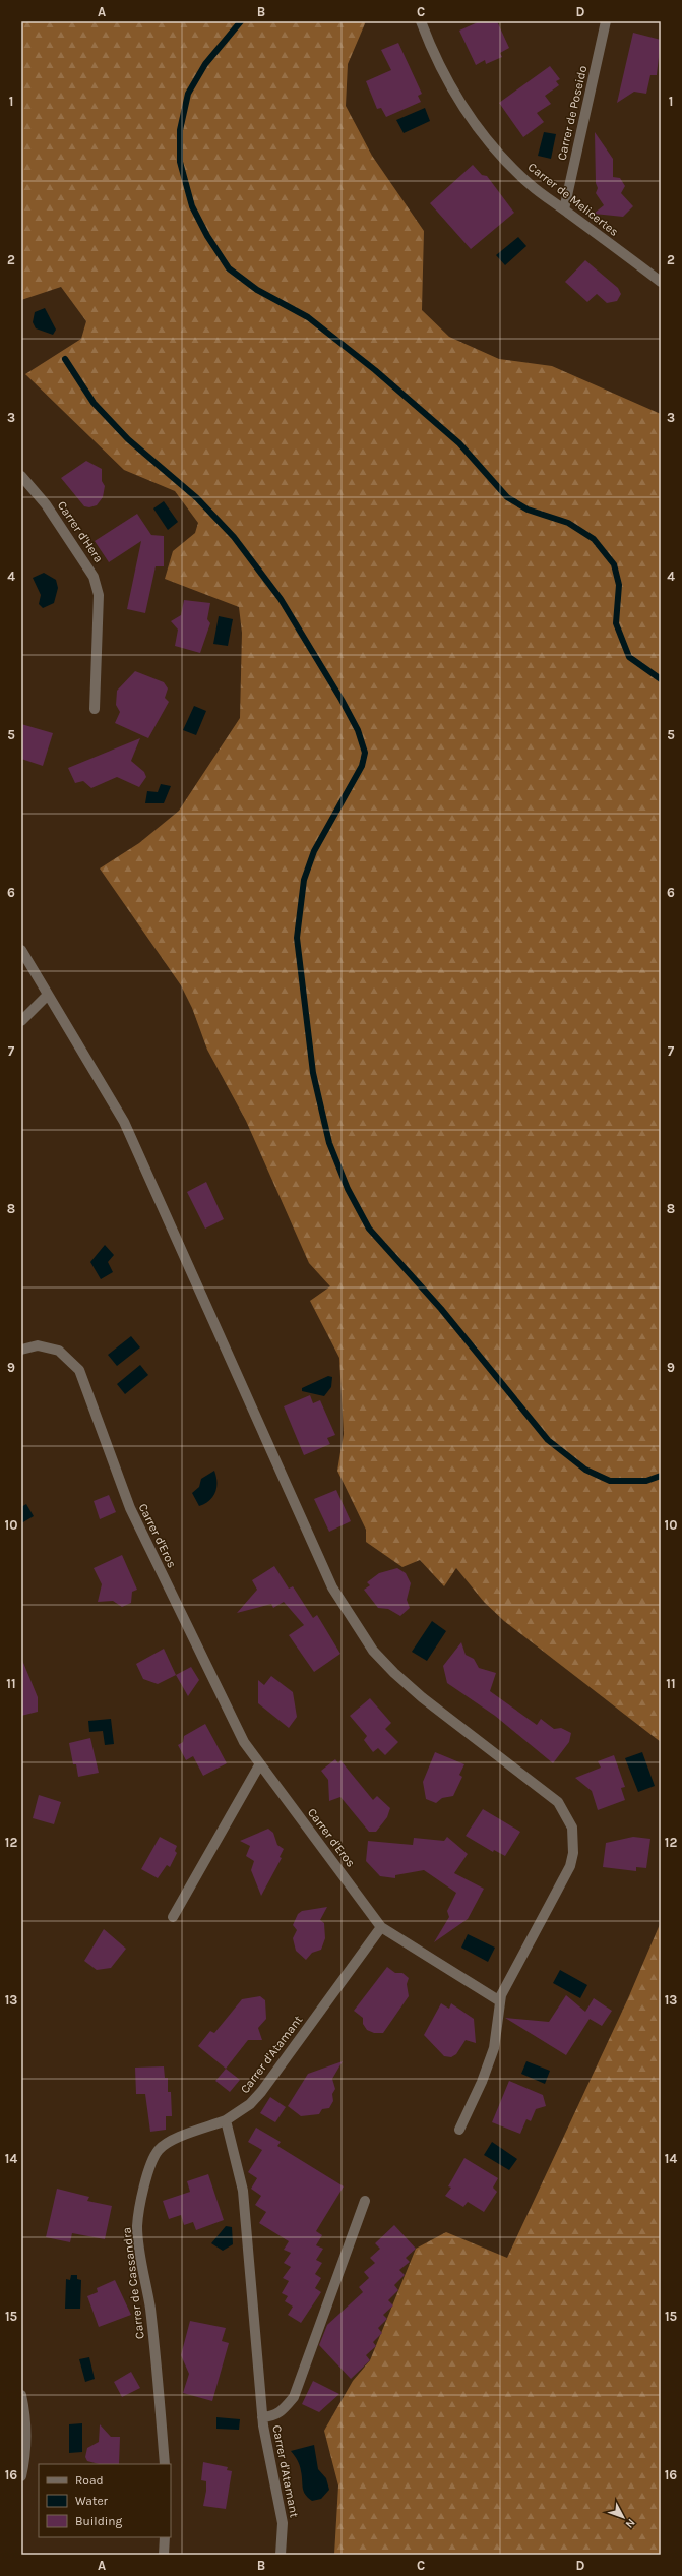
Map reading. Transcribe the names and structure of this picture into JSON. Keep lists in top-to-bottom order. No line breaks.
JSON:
{"streets":{"street":["Carrer de Poseido","Carrer de Melicertes","Carrer d'Hera","Carrer d'Eros","Carrer d'Atamant","Carrer de Cassandra"]},"crossings":[["Carrer de Poseido","Carrer de Melicertes"],["Carrer d'Eros","Carrer d'Atamant"],["Carrer d'Atamant","Carrer de Cassandra"]],"legend":["Road","Water","Building"],"north":"bottom right","grid":{"columns":["A","B","C","D"],"rows":["1","2","3","4","5","6","7","8","9","10","11","12","13","14","15","16"]}}
